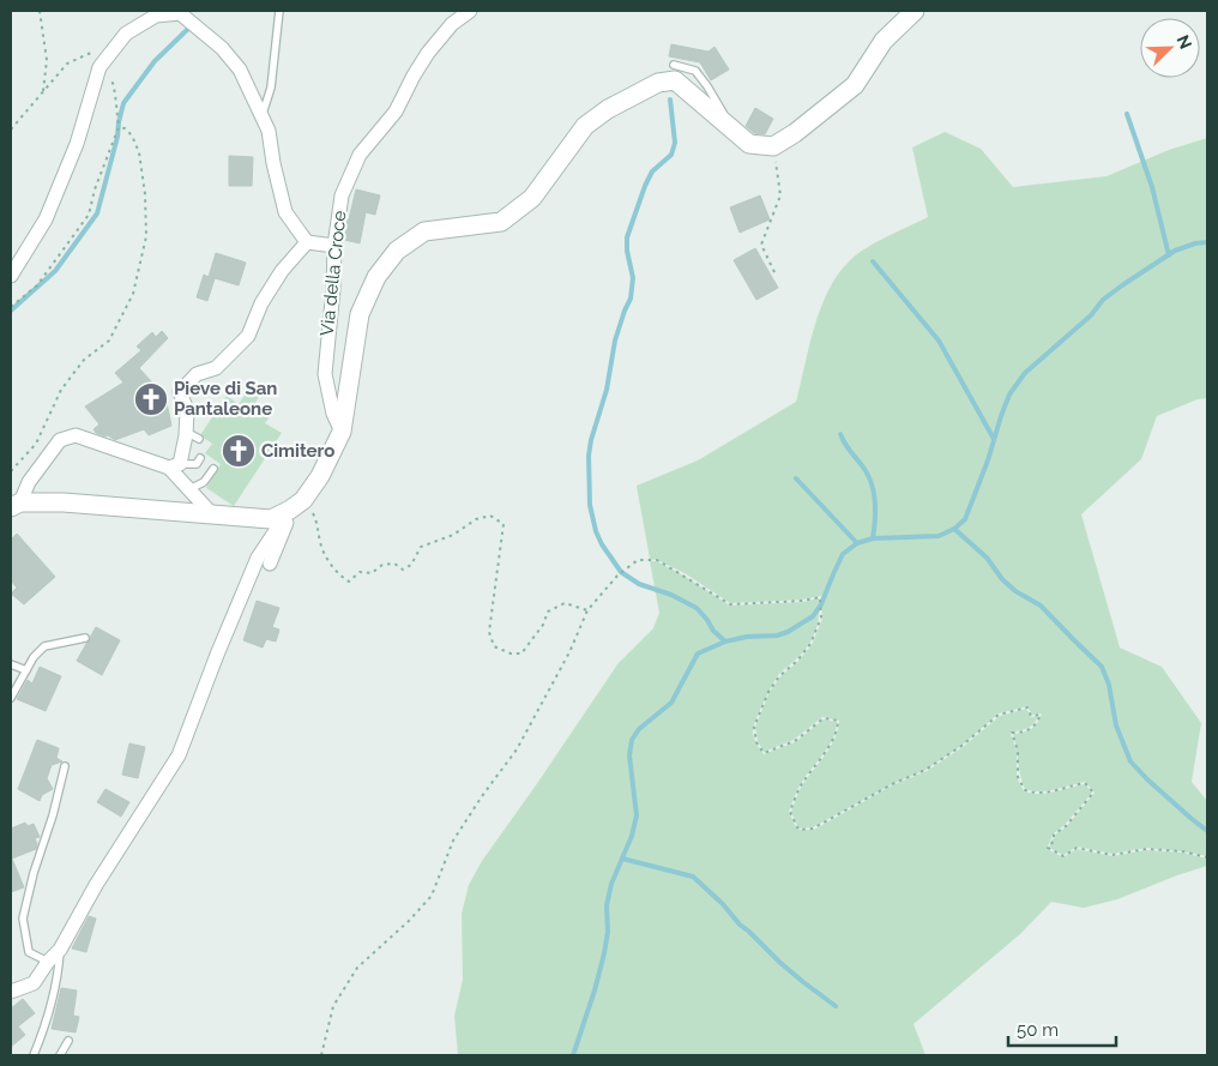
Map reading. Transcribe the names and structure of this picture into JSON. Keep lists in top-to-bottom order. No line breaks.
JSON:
{"streets":{"street":["Via della Croce"]},"places":{"church":["Pieve di San Pantaleone","Cimitero"]},"scale_bar":"50 m","north":"top right"}
